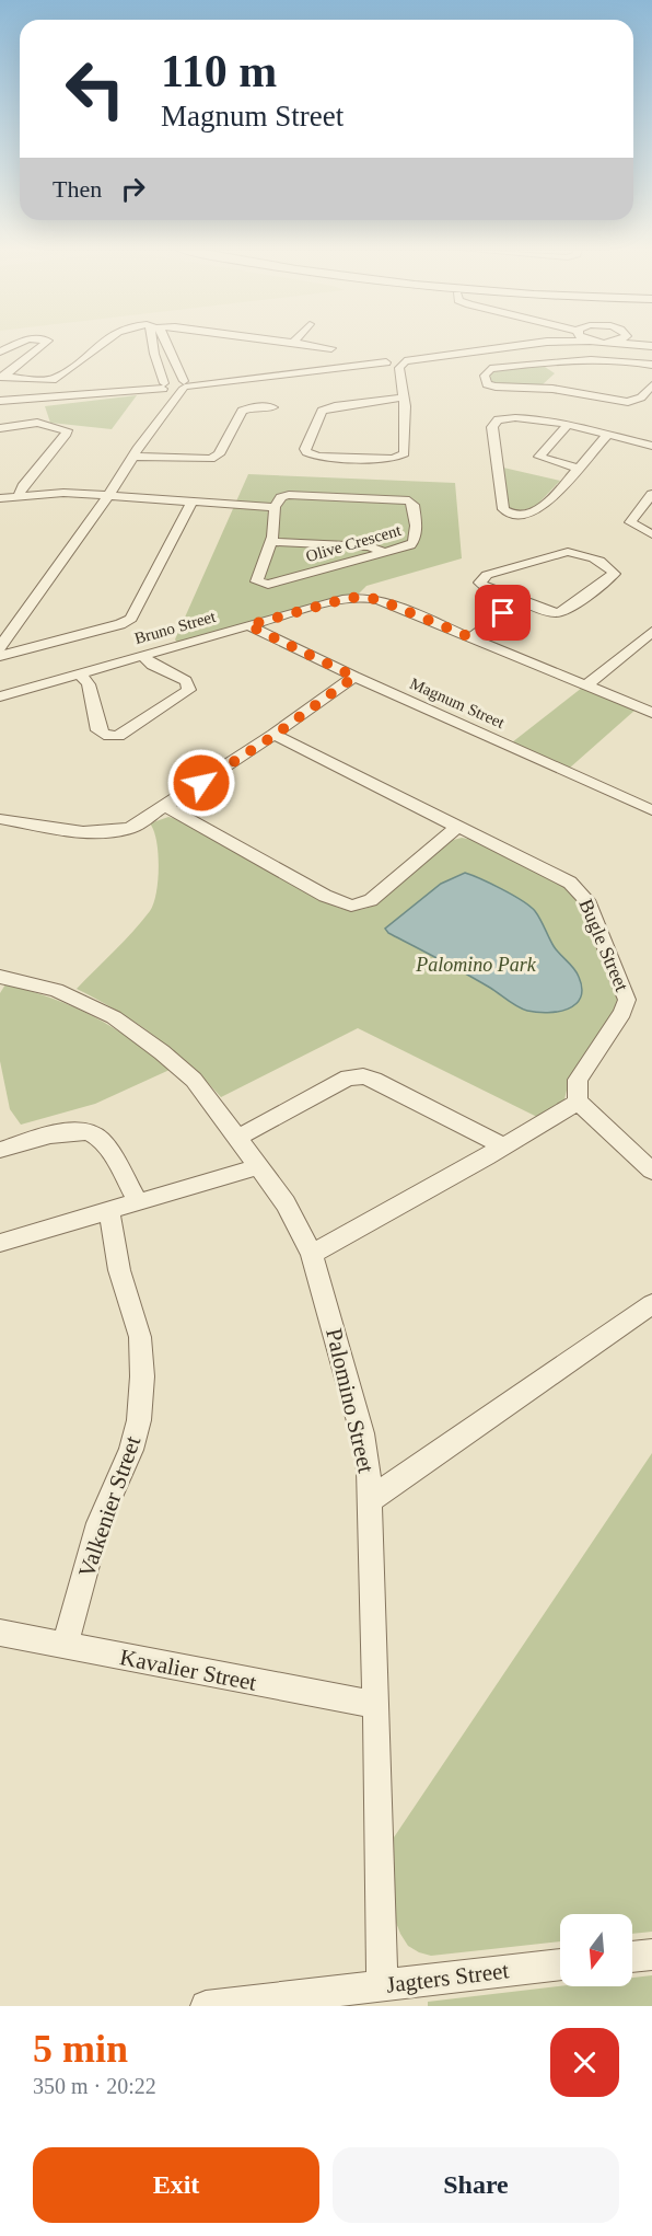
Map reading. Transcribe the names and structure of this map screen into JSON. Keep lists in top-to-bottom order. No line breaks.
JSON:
{"streets":{"street":["Olive Crescent","Bruno Street","Magnum Street","Bugle Street","Palomino Street","Valkenier Street","Kavalier Street","Jagters Street"]},"crossings":[["Bruno Street","Magnum Street"],["Palomino Street","Kavalier Street"],["Palomino Street","Jagters Street"],["Valkenier Street","Kavalier Street"]],"parks":["Palomino Park"],"north":"bottom","page":{"turn":["110 m","Magnum Street"],"then":"Then","heading":["5 min","350 m · 20:22"],"buttons":["Exit","Share"]}}
